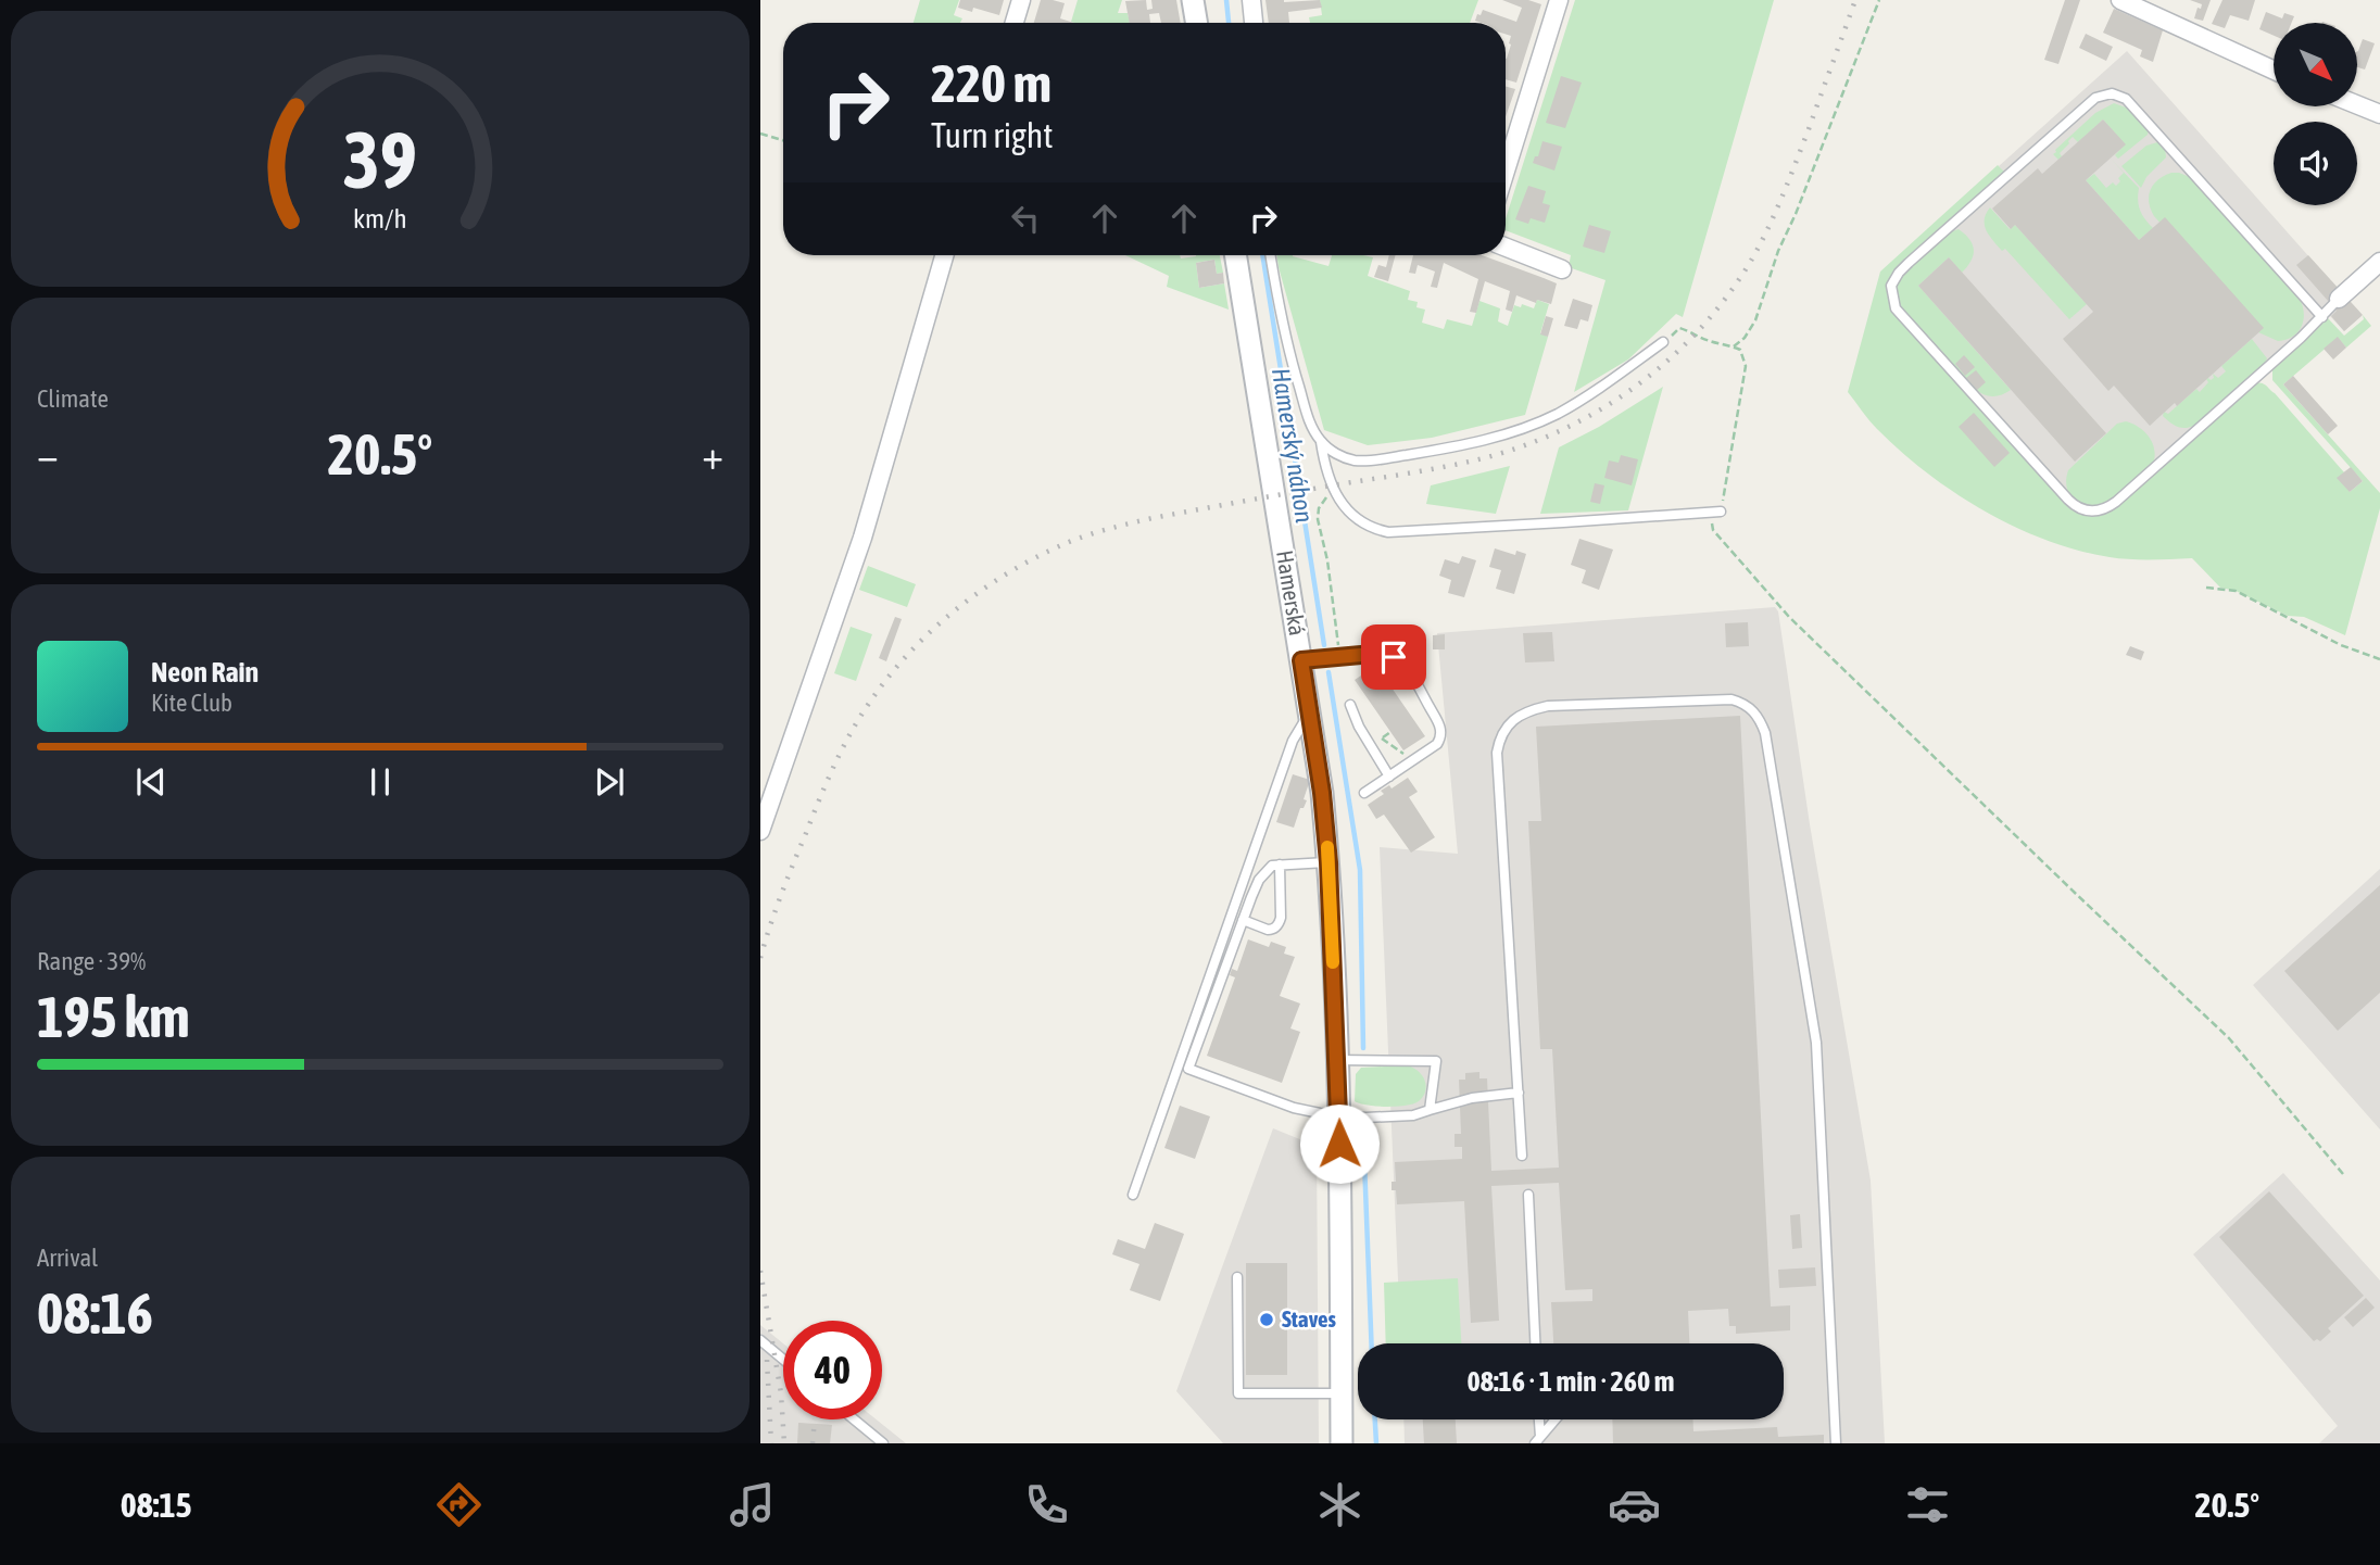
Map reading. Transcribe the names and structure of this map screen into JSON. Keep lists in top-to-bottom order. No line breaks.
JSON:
{"streets":{"street":["Hamerská"]},"water":["Hamerský náhon"],"places":["Staves"],"north":"bottom right","page":{"turn":["220 m","Turn right"],"tile":["Climate",["Range · 39%","195 km"],["Arrival","08:16"]],"heat":["−","20.5°","+"],"song":["Neon Rain","Kite Club"],"limit":"40","trip":"08:16 · 1 min · 260 m","tabs":["08:15","20.5°"],"gauge":["39","km/h"]}}
